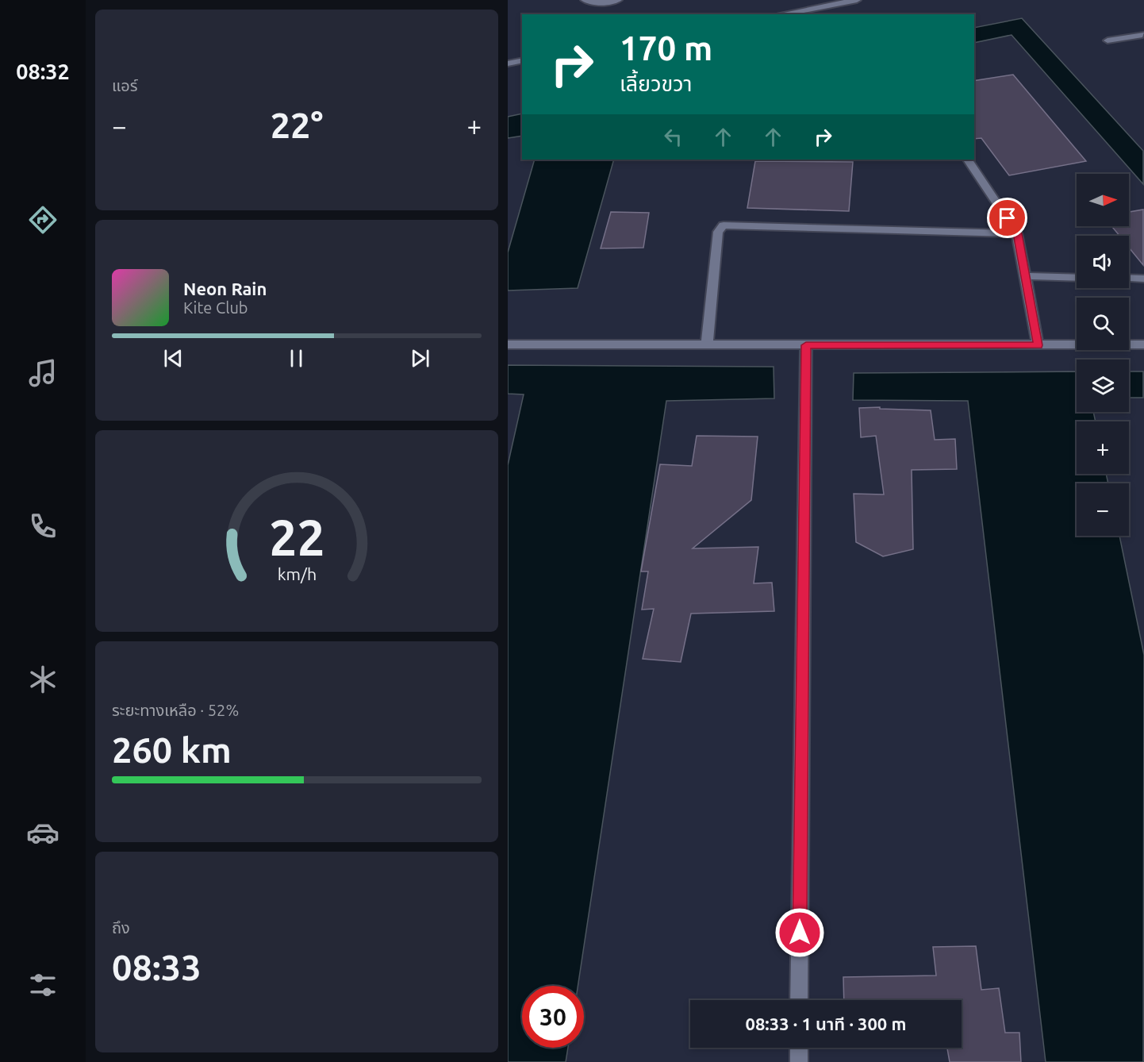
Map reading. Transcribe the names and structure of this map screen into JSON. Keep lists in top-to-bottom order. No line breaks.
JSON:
{"north":"right","page":{"tabs":"08:32","tile":["แอร์",["ระยะทางเหลือ · 52%","260 km"],["ถึง","08:33"]],"turn":["170 m","เลี้ยวขวา"],"heat":["−","22°","+"],"map_buttons":["+","−"],"song":["Neon Rain","Kite Club"],"limit":"30","trip":"08:33 · 1 นาที · 300 m","gauge":["22","km/h"]}}
